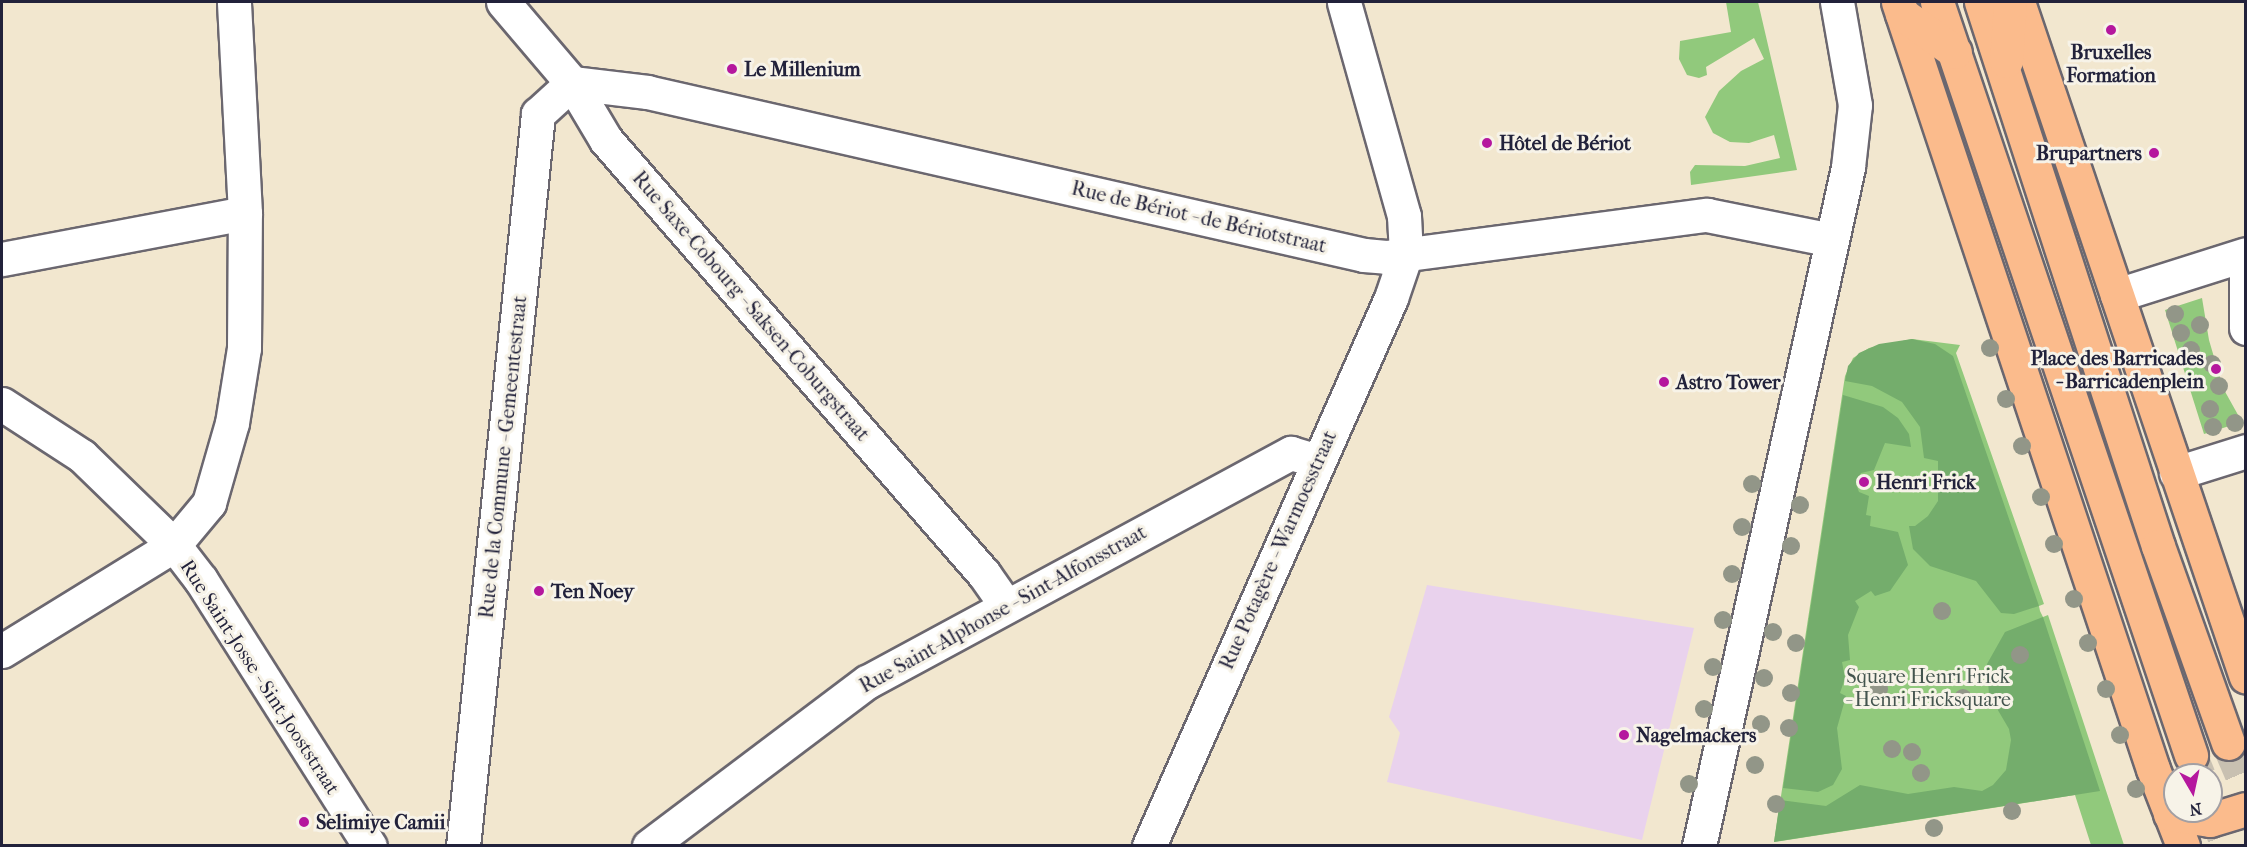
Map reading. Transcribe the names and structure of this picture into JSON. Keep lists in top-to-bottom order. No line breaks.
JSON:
{"streets":{"street":["Rue de Bériot - de Bériotstraat","Rue Saxe-Cobourg - Saksen-Coburgstraat","Rue de la Commune - Gemeentestraat","Rue Potagère - Warmoesstraat","Rue Saint-Alphonse - Sint-Alfonsstraat","Rue Saint-Josse - Sint-Jooststraat"]},"crossings":[["Rue de Bériot - de Bériotstraat","Rue Saxe-Cobourg - Saksen-Coburgstraat"],["Rue de Bériot - de Bériotstraat","Rue de la Commune - Gemeentestraat"],["Rue de Bériot - de Bériotstraat","Rue Potagère - Warmoesstraat"],["Rue Saxe-Cobourg - Saksen-Coburgstraat","Rue de la Commune - Gemeentestraat"],["Rue Saxe-Cobourg - Saksen-Coburgstraat","Rue Saint-Alphonse - Sint-Alfonsstraat"],["Rue Potagère - Warmoesstraat","Rue Saint-Alphonse - Sint-Alfonsstraat"]],"parks":["Square Henri Frick - Henri Fricksquare"],"places":["Bruxelles Formation","Le Millenium","Hôtel de Bériot","Brupartners","Place des Barricades - Barricadenplein","Astro Tower","Henri Frick","Ten Noey","Nagelmackers","Selimiye Camii"],"north":"bottom"}
